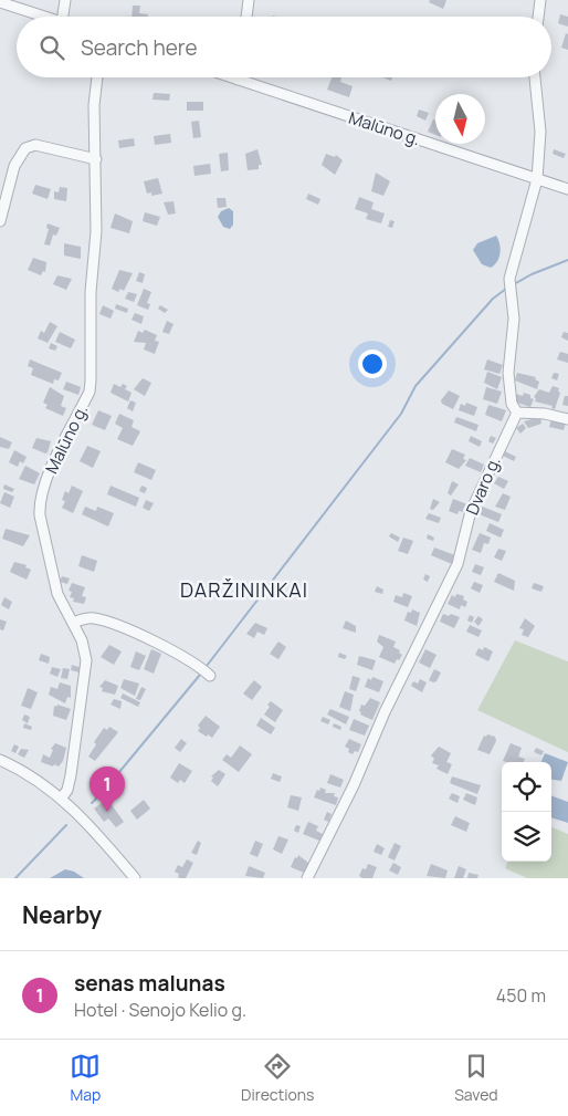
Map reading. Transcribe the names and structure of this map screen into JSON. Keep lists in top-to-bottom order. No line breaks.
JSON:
{"streets":{"street":["Malūno g.","Dvaro g."]},"districts":["DARŽININKAI"],"north":"bottom","page":{"search":"Search here","pins":"1","heading":"Nearby","list":[{"mark":"1","name":"senas malunas","note":"Hotel · Senojo Kelio g.","value":"450 m"}],"nav":["Map","Directions","Saved"]}}
